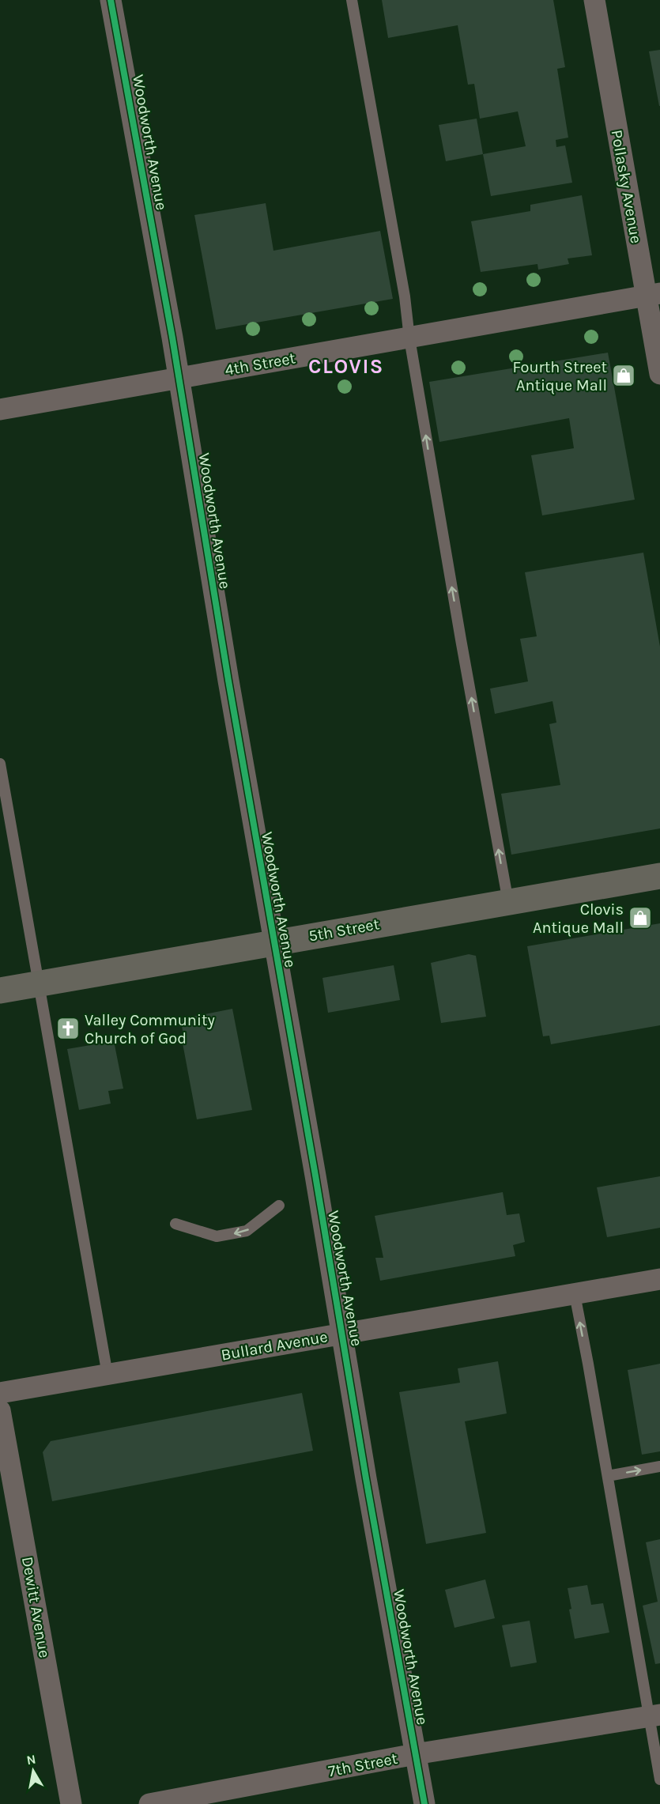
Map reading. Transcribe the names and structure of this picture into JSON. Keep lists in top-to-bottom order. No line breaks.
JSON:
{"streets":{"main road":["5th Street"],"street":["Woodworth Avenue","Pollasky Avenue","4th Street","Bullard Avenue","Dewitt Avenue","7th Street"]},"crossings":[["Woodworth Avenue","4th Street"],["Woodworth Avenue","5th Street"],["Woodworth Avenue","Bullard Avenue"],["Woodworth Avenue","7th Street"],["Pollasky Avenue","4th Street"]],"districts":["CLOVIS"],"places":{"shop":["Fourth Street Antique Mall","Clovis Antique Mall"],"church":["Valley Community Church of God"]},"north":"top"}
